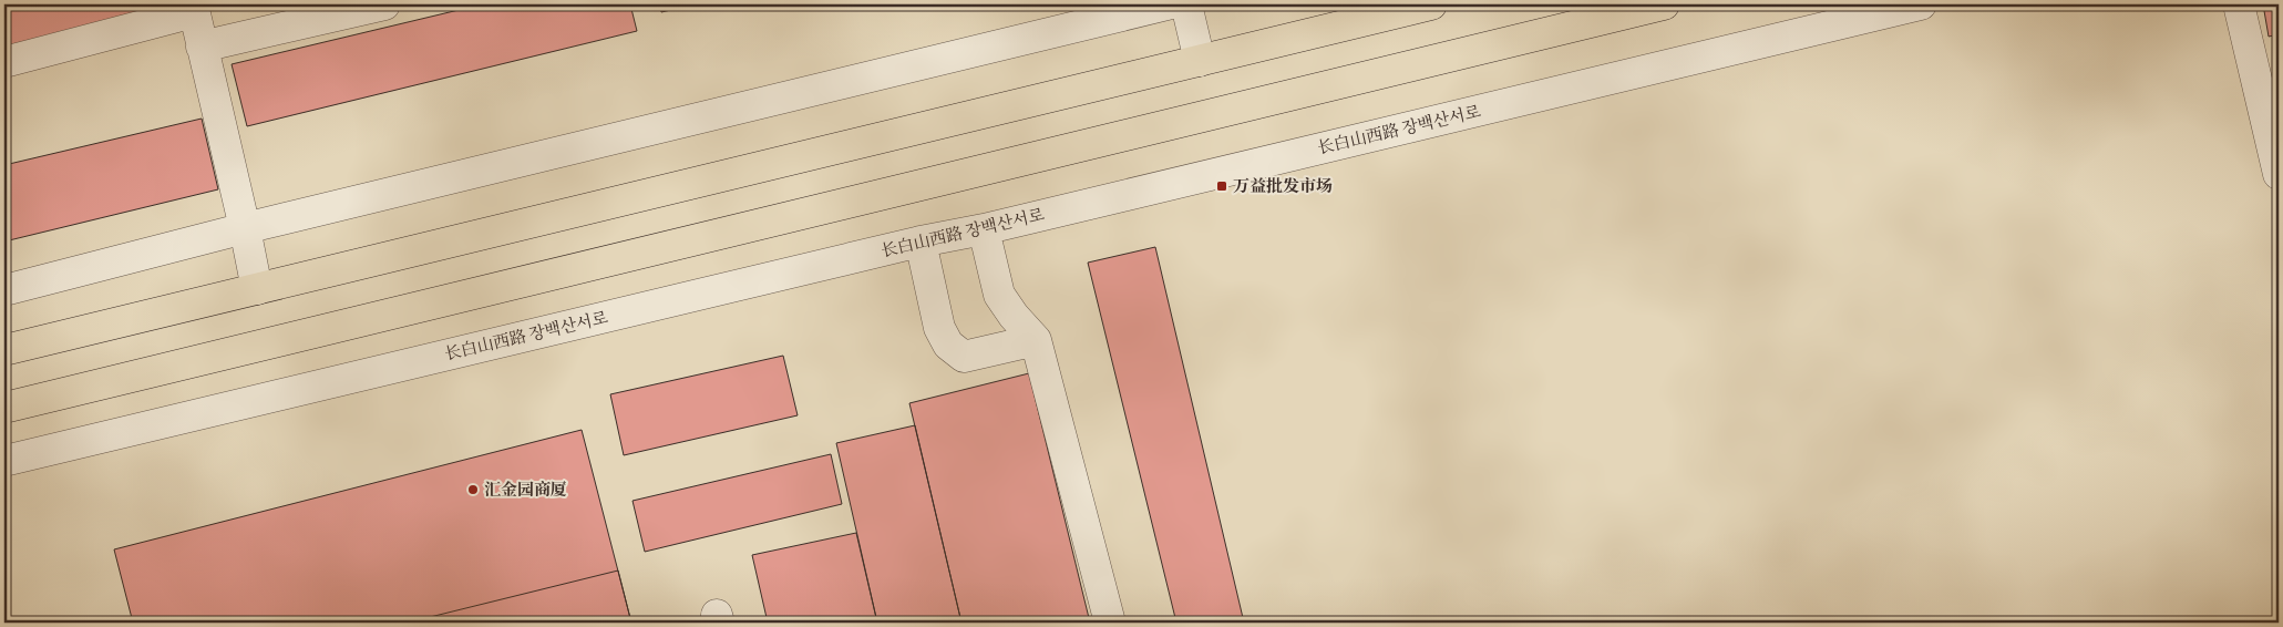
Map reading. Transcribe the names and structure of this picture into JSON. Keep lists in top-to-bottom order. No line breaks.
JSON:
{"streets":{"street":["长白山西路 장백산서로"]},"places":{"transit":["万益批发市场"],"other":["汇金园商厦"]}}
